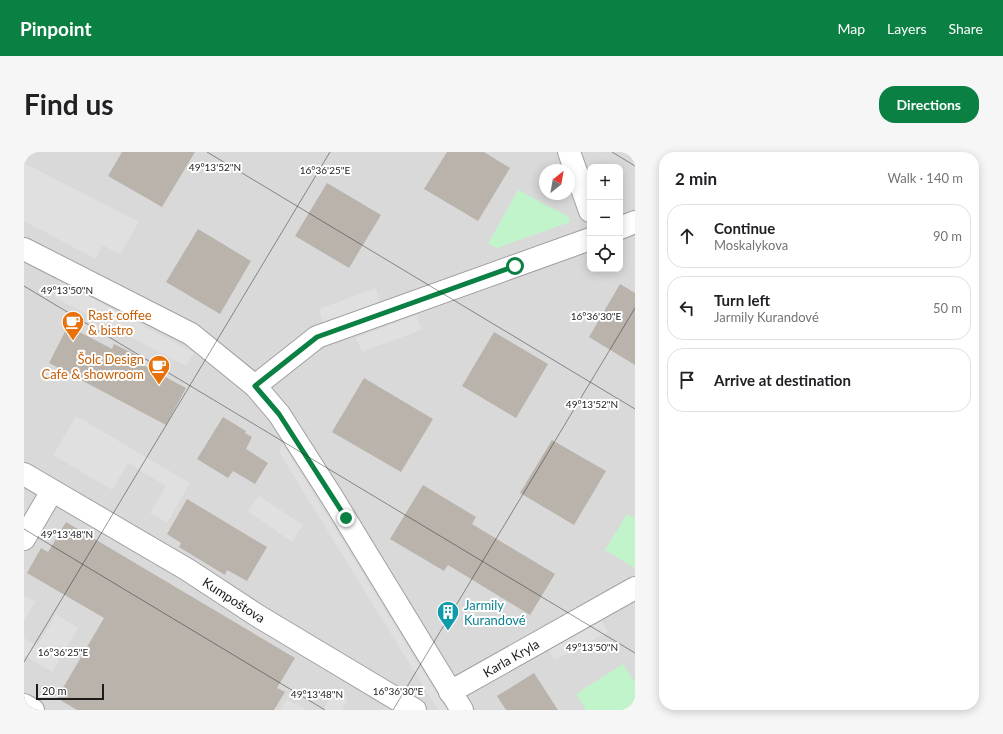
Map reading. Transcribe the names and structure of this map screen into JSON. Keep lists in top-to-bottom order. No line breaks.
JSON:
{"streets":{"street":["Kumpoštova","Karla Kryla"]},"places":{"cafe":["Rast coffee & bistro","Šolc Design Cafe & showroom"],"building":["Jarmily Kurandové"]},"scale_bar":"20 m","north":"top right","page":{"header":"Pinpoint","nav":["Map","Layers","Share"],"buttons":"Directions","title":"Find us","heading":["2 min","Walk · 140 m"],"map_buttons":["+","−"],"list":[["Continue","Moskalykova","90 m"],["Turn left","Jarmily Kurandové","50 m"],"Arrive at destination"],"scale":"20 m"},"coordinates":["49°13'52\"N","16°36'25\"E","49°13'50\"N","16°36'30\"E","49°13'48\"N"]}
